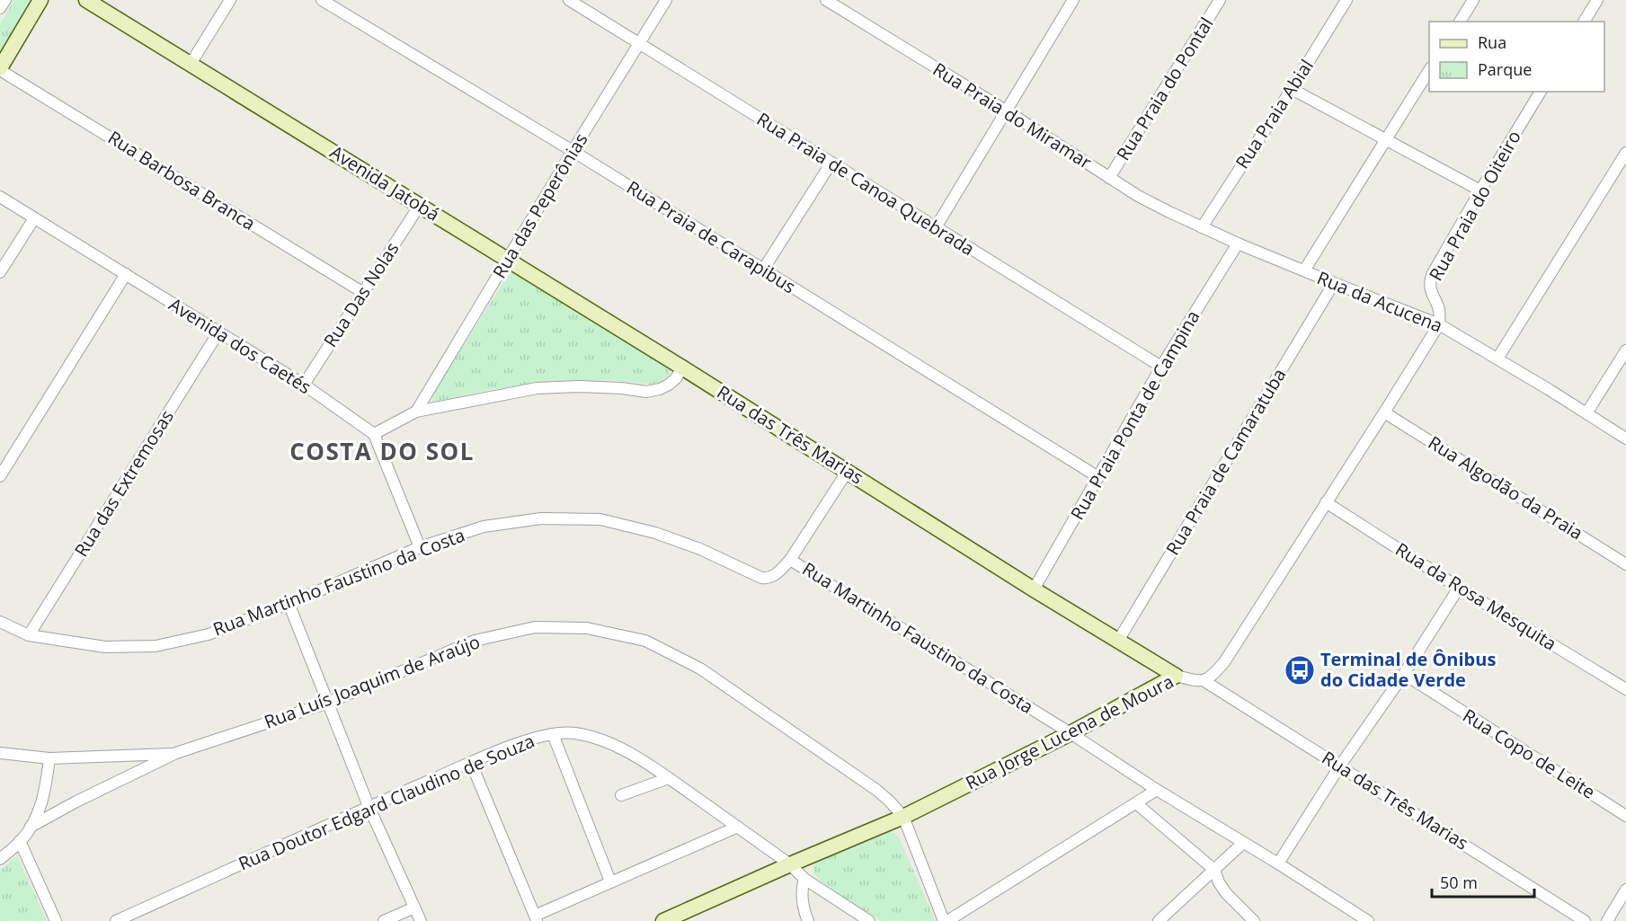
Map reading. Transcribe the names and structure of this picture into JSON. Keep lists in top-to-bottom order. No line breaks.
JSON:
{"streets":{"street":["Rua Praia do Pontal","Rua Praia Abial","Rua Praia do Miramar","Rua Barbosa Branca","Avenida Jatobá","Rua Praia de Canoa Quebrada","Rua das Peperônias","Rua Praia do Oiteiro","Rua Praia de Carapibus","Rua Das Nolas","Rua da Acucena","Avenida dos Caetés","Rua Praia Ponta de Campina","Rua das Três Marias","Rua Praia de Camaratuba","Rua das Extremosas","Rua Algodão da Praia","Rua Martinho Faustino da Costa","Rua da Rosa Mesquita","Rua Luís Joaquim de Araújo","Rua Jorge Lucena de Moura","Rua Copo de Leite","Rua Doutor Edgard Claudino de Souza"]},"crossings":[["Rua Praia do Pontal","Rua Praia do Miramar"],["Rua Praia Abial","Rua Praia do Miramar"],["Rua Praia Abial","Rua da Acucena"],["Rua Praia do Miramar","Rua da Acucena"],["Rua Barbosa Branca","Rua Das Nolas"],["Avenida Jatobá","Rua das Peperônias"],["Avenida Jatobá","Rua Das Nolas"],["Avenida Jatobá","Rua das Três Marias"],["Rua Praia de Canoa Quebrada","Rua das Peperônias"],["Rua Praia de Canoa Quebrada","Rua Praia Ponta de Campina"],["Rua das Peperônias","Rua Praia de Carapibus"],["Rua Praia do Oiteiro","Rua da Acucena"],["Rua Praia de Carapibus","Rua Praia Ponta de Campina"],["Rua Das Nolas","Avenida dos Caetés"],["Rua da Acucena","Rua Praia Ponta de Campina"],["Rua da Acucena","Rua Praia de Camaratuba"],["Avenida dos Caetés","Rua das Extremosas"],["Rua Praia Ponta de Campina","Rua das Três Marias"],["Rua das Três Marias","Rua Praia de Camaratuba"],["Rua das Três Marias","Rua Jorge Lucena de Moura"],["Rua das Extremosas","Rua Martinho Faustino da Costa"],["Rua Martinho Faustino da Costa","Rua Jorge Lucena de Moura"],["Rua Luís Joaquim de Araújo","Rua Jorge Lucena de Moura"],["Rua Jorge Lucena de Moura","Rua Doutor Edgard Claudino de Souza"]],"districts":["COSTA DO SOL"],"places":{"bus stop":["Terminal de Ônibus do Cidade Verde"]},"legend":["Rua","Parque"],"scale_bar":"50 m"}
